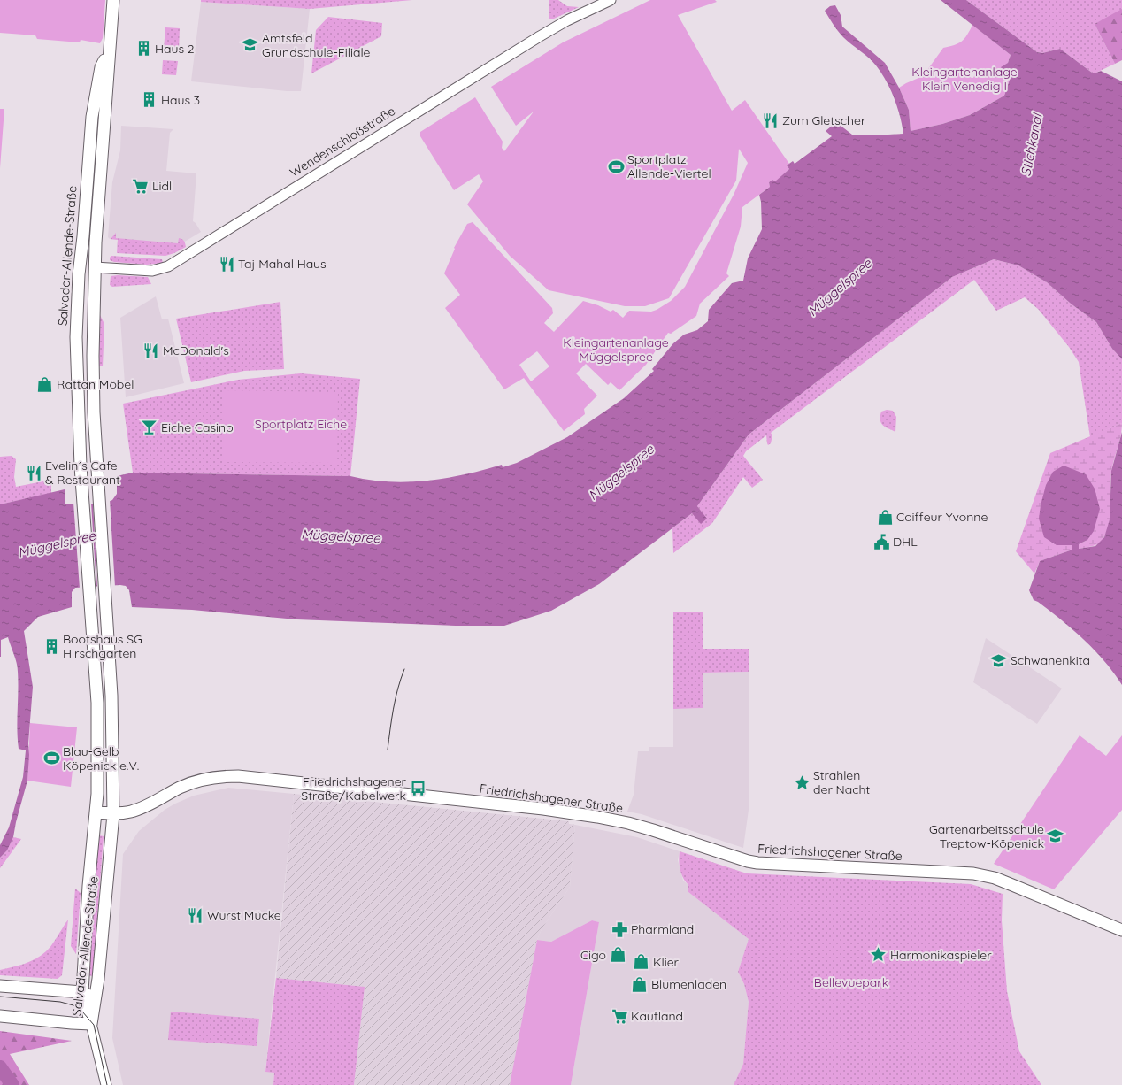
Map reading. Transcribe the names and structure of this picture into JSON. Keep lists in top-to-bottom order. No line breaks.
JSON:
{"streets":{"main road":["Wendenschloßstraße","Salvador-Allende-Straße","Friedrichshagener Straße"]},"crossings":[["Wendenschloßstraße","Salvador-Allende-Straße"],["Salvador-Allende-Straße","Friedrichshagener Straße"]],"water":["Stichkanal","Müggelspree"],"parks":["Kleingartenanlage Klein Venedig I","Kleingartenanlage Müggelspree","Sportplatz Eiche","Bellevuepark"],"places":{"school or university":["Amtsfeld Grundschule-Filiale","Schwanenkita","Gartenarbeitsschule Treptow-Köpenick"],"building":["Haus 2","Haus 3","Bootshaus SG Hirschgarten"],"restaurant":["Zum Gletscher","Taj Mahal Haus","McDonald's","Evelin´s Cafe & Restaurant","Wurst Mücke"],"sports":["Sportplatz Allende-Viertel","Blau-Gelb Köpenick e.V."],"supermarket":["Lidl","Kaufland"],"shop":["Rattan Möbel","Coiffeur Yvonne","Cigo","Klier","Blumenladen"],"bar":["Eiche Casino"],"public building":["DHL"],"place":["Strahlen der Nacht","Harmonikaspieler"],"bus stop":["Friedrichshagener Straße/Kabelwerk"],"pharmacy":["Pharmland"]}}
